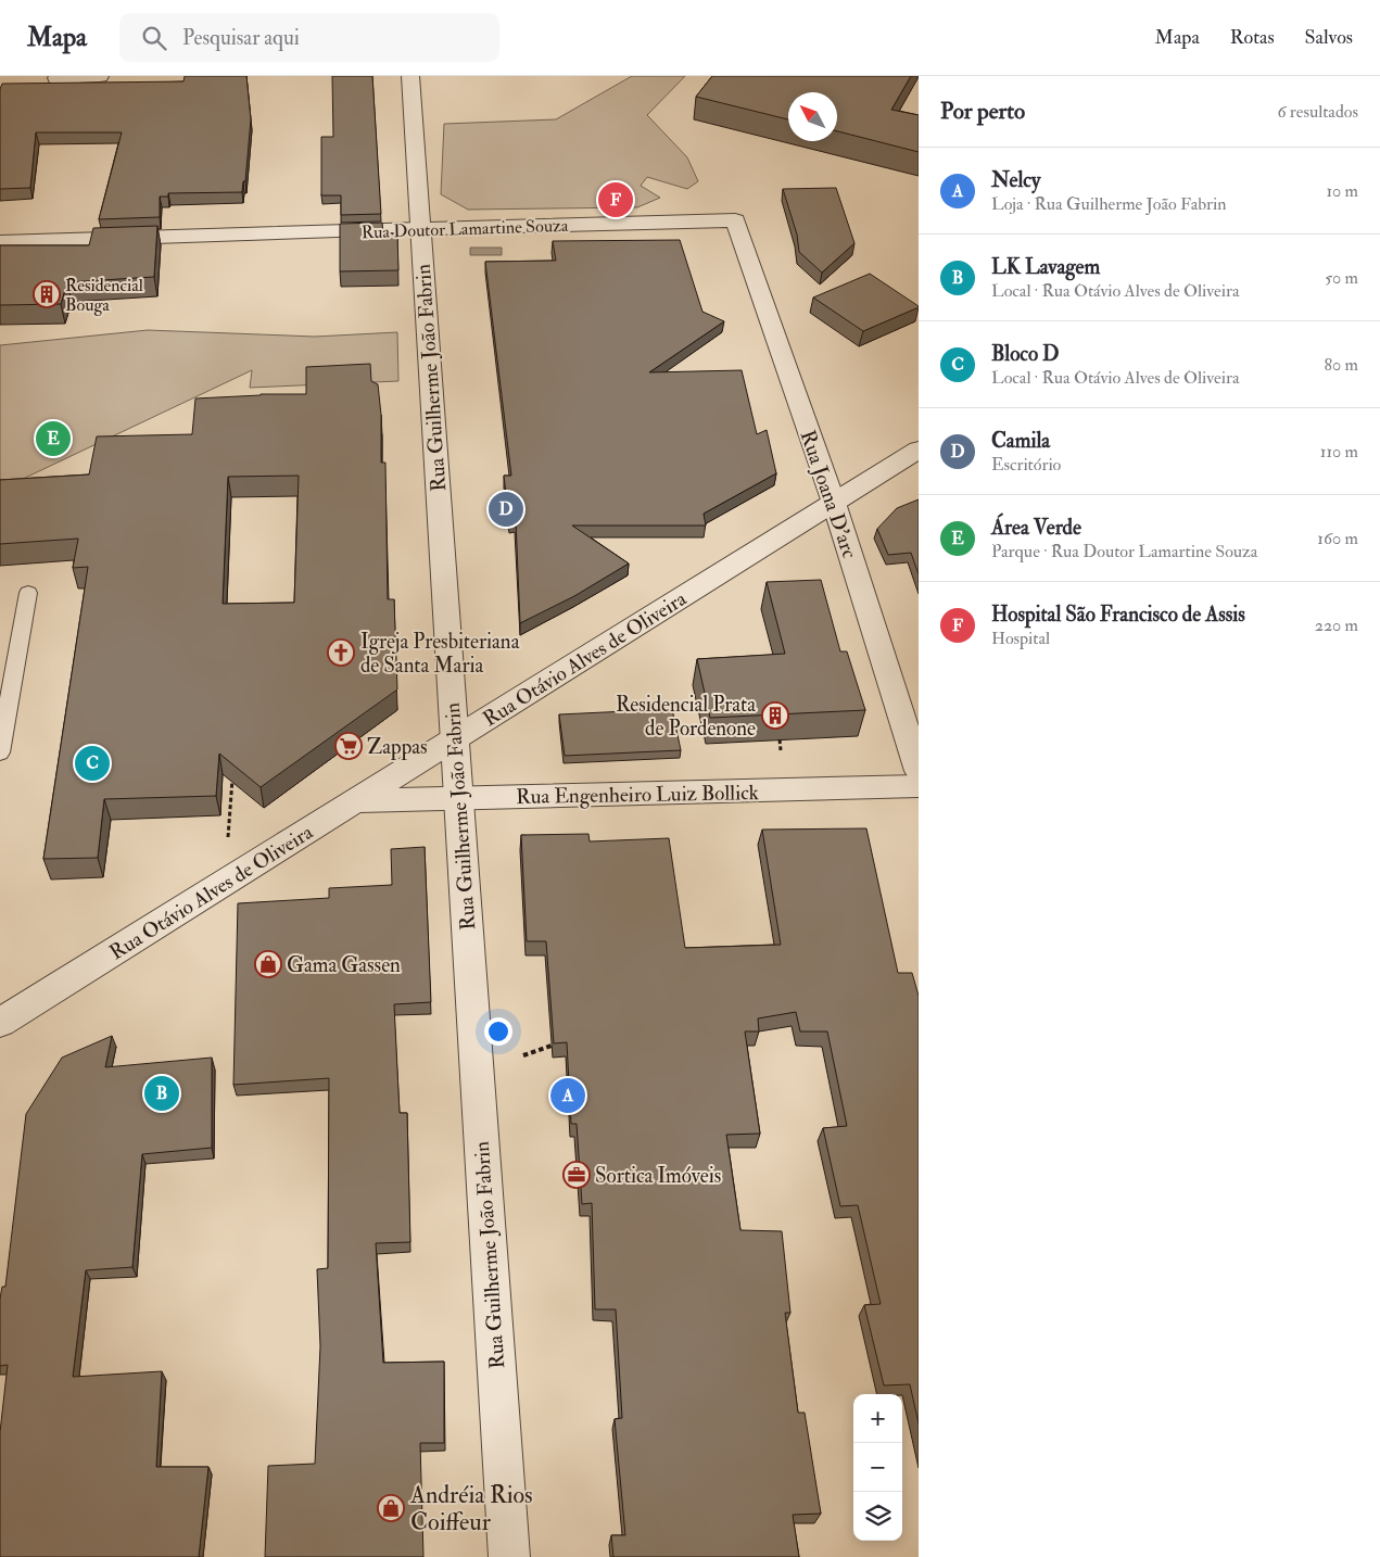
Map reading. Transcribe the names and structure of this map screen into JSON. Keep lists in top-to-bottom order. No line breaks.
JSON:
{"streets":{"street":["Rua Doutor Lamartine Souza","Rua Guilherme João Fabrin","Rua Joana D'arc","Rua Otávio Alves de Oliveira","Rua Engenheiro Luiz Bollick"]},"crossings":[["Rua Doutor Lamartine Souza","Rua Guilherme João Fabrin"],["Rua Doutor Lamartine Souza","Rua Joana D'arc"],["Rua Guilherme João Fabrin","Rua Otávio Alves de Oliveira"],["Rua Guilherme João Fabrin","Rua Engenheiro Luiz Bollick"],["Rua Joana D'arc","Rua Otávio Alves de Oliveira"],["Rua Otávio Alves de Oliveira","Rua Engenheiro Luiz Bollick"]],"places":{"building":["Residencial Bouga","Residencial Prata de Pordenone"],"church":["Igreja Presbiteriana de Santa Maria"],"supermarket":["Zappas"],"shop":["Gama Gassen","Andréia Rios Coiffeur"],"office":["Sortica Imóveis"]},"north":"top left","page":{"header":"Mapa","search":"Pesquisar aqui","nav":["Mapa","Rotas","Salvos"],"heading":["Por perto","6 resultados"],"list":[{"mark":"A","name":"Nelcy","note":"Loja · Rua Guilherme João Fabrin","value":"10 m"},{"mark":"B","name":"LK Lavagem","note":"Local · Rua Otávio Alves de Oliveira","value":"50 m"},{"mark":"C","name":"Bloco D","note":"Local · Rua Otávio Alves de Oliveira","value":"80 m"},{"mark":"D","name":"Camila","note":"Escritório","value":"110 m"},{"mark":"E","name":"Área Verde","note":"Parque · Rua Doutor Lamartine Souza","value":"160 m"},{"mark":"F","name":"Hospital São Francisco de Assis","note":"Hospital","value":"220 m"}],"pins":["F","E","D","C","B","A"],"map_buttons":["+","−"]}}
